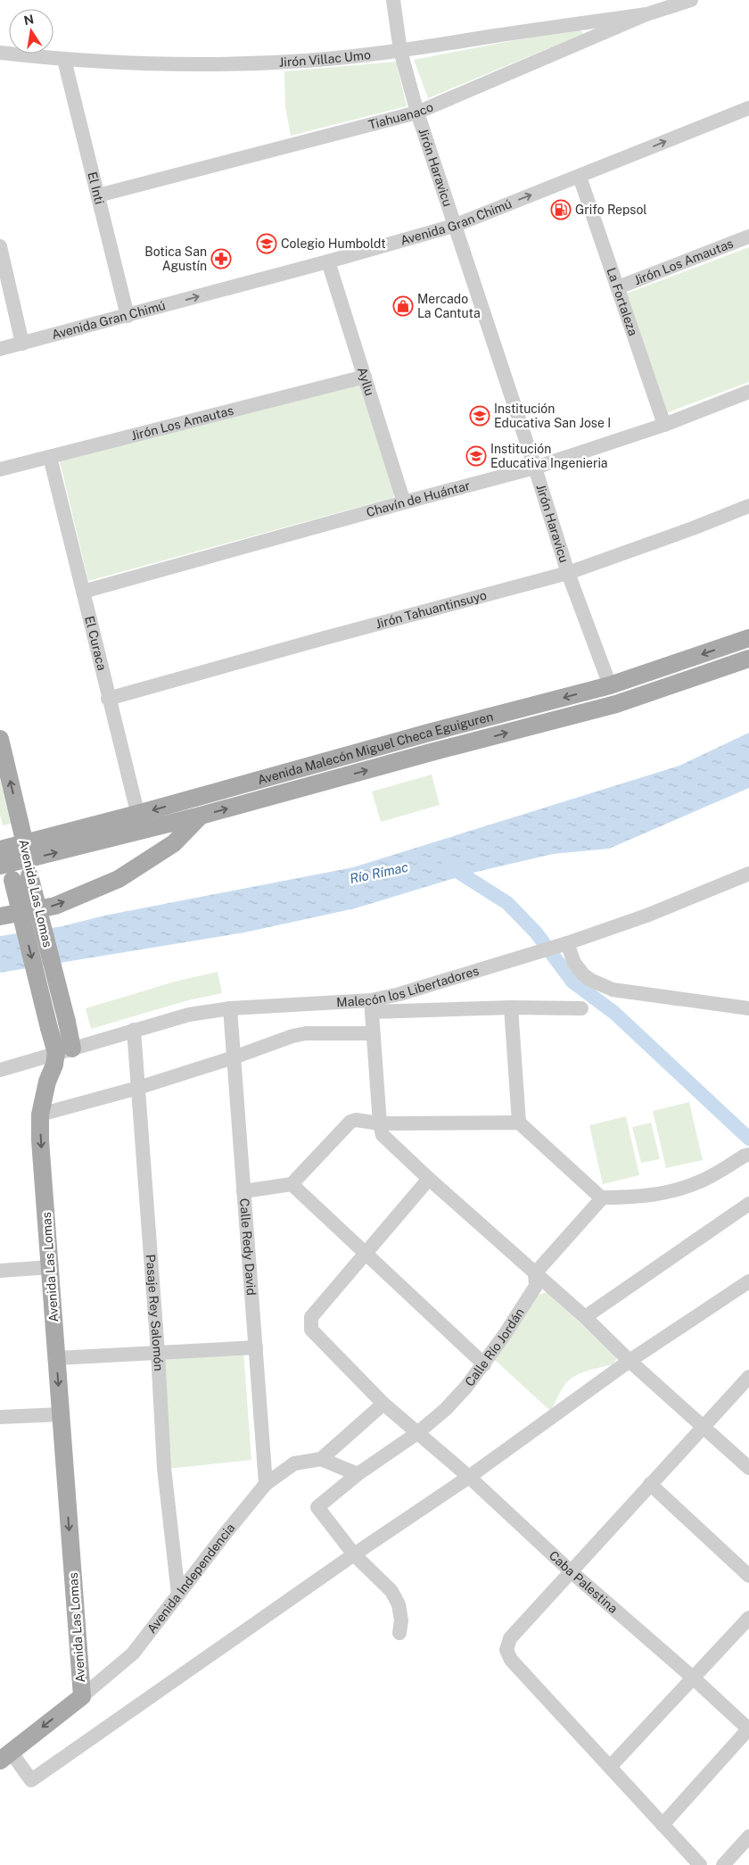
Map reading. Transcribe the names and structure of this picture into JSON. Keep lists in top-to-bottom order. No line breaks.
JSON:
{"streets":{"main road":["Avenida Malecón Miguel Checa Eguiguren","Avenida Las Lomas","Avenida Independencia"],"street":["Jirón Villac Umo","Tiahuanaco","Jirón Haravicu","El Inti","Avenida Gran Chimú","Jirón Los Amautas","La Fortaleza","Ayllu","Chavín de Huántar","Jirón Tahuantinsuyo","El Curaca","Malecón los Libertadores","Calle Redy David","Pasaje Rey Salomón","Calle Río Jordán","Caba Palestina"]},"crossings":[["Jirón Villac Umo","Tiahuanaco"],["Jirón Villac Umo","Jirón Haravicu"],["Jirón Villac Umo","El Inti"],["Tiahuanaco","Jirón Haravicu"],["Tiahuanaco","El Inti"],["Jirón Haravicu","Avenida Gran Chimú"],["Jirón Haravicu","Chavín de Huántar"],["Jirón Haravicu","Jirón Tahuantinsuyo"],["Jirón Haravicu","Avenida Malecón Miguel Checa Eguiguren"],["El Inti","Avenida Gran Chimú"],["Avenida Gran Chimú","La Fortaleza"],["Avenida Gran Chimú","Ayllu"],["Jirón Los Amautas","La Fortaleza"],["Jirón Los Amautas","Ayllu"],["Jirón Los Amautas","El Curaca"],["La Fortaleza","Chavín de Huántar"],["Ayllu","Chavín de Huántar"],["Chavín de Huántar","El Curaca"],["Jirón Tahuantinsuyo","El Curaca"],["El Curaca","Avenida Malecón Miguel Checa Eguiguren"],["Avenida Malecón Miguel Checa Eguiguren","Avenida Las Lomas"],["Avenida Las Lomas","Malecón los Libertadores"],["Avenida Las Lomas","Avenida Independencia"],["Malecón los Libertadores","Calle Redy David"],["Malecón los Libertadores","Pasaje Rey Salomón"],["Calle Redy David","Avenida Independencia"],["Pasaje Rey Salomón","Avenida Independencia"],["Calle Río Jordán","Caba Palestina"]],"one_way":["Avenida Gran Chimú"],"water":["Río Rímac"],"places":{"fuel station":["Grifo Repsol"],"school or university":["Colegio Humboldt","Institución Educativa San Jose I","Institución Educativa Ingenieria"],"pharmacy":["Botica San Agustín"],"shop":["Mercado La Cantuta"]},"north":"top"}
